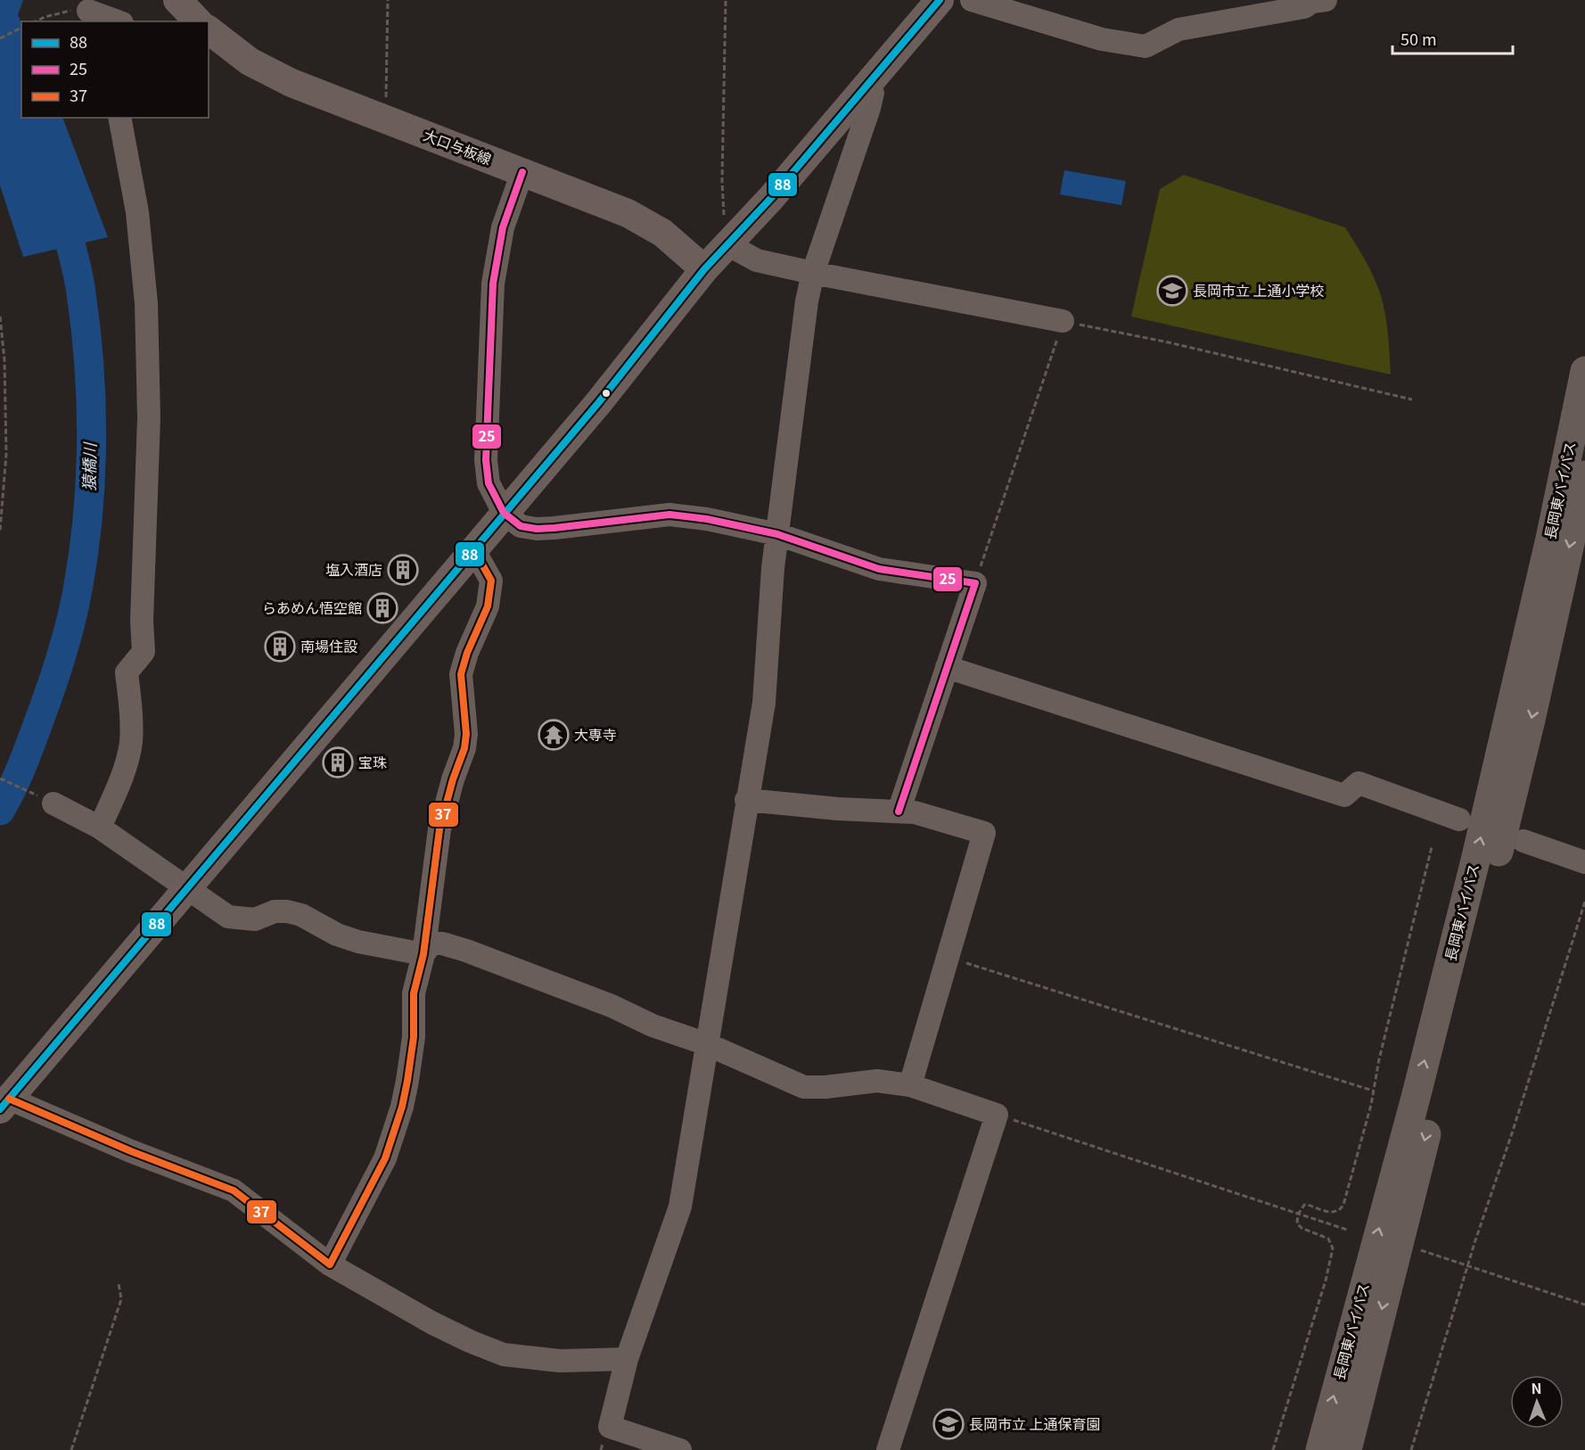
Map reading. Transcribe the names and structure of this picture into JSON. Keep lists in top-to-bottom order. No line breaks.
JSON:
{"streets":{"highway":["長岡東バイパス"],"main road":["大口与板線"]},"water":["猿橋川"],"places":{"school or university":["長岡市立 上通小学校","長岡市立 上通保育園"],"building":["塩入酒店","らあめん悟空館","南場住設","宝珠"],"temple":["大専寺"]},"lines":["transit line 88","transit line 25","transit line 37"],"legend":["88","25","37"],"scale_bar":"50 m","north":"top"}
